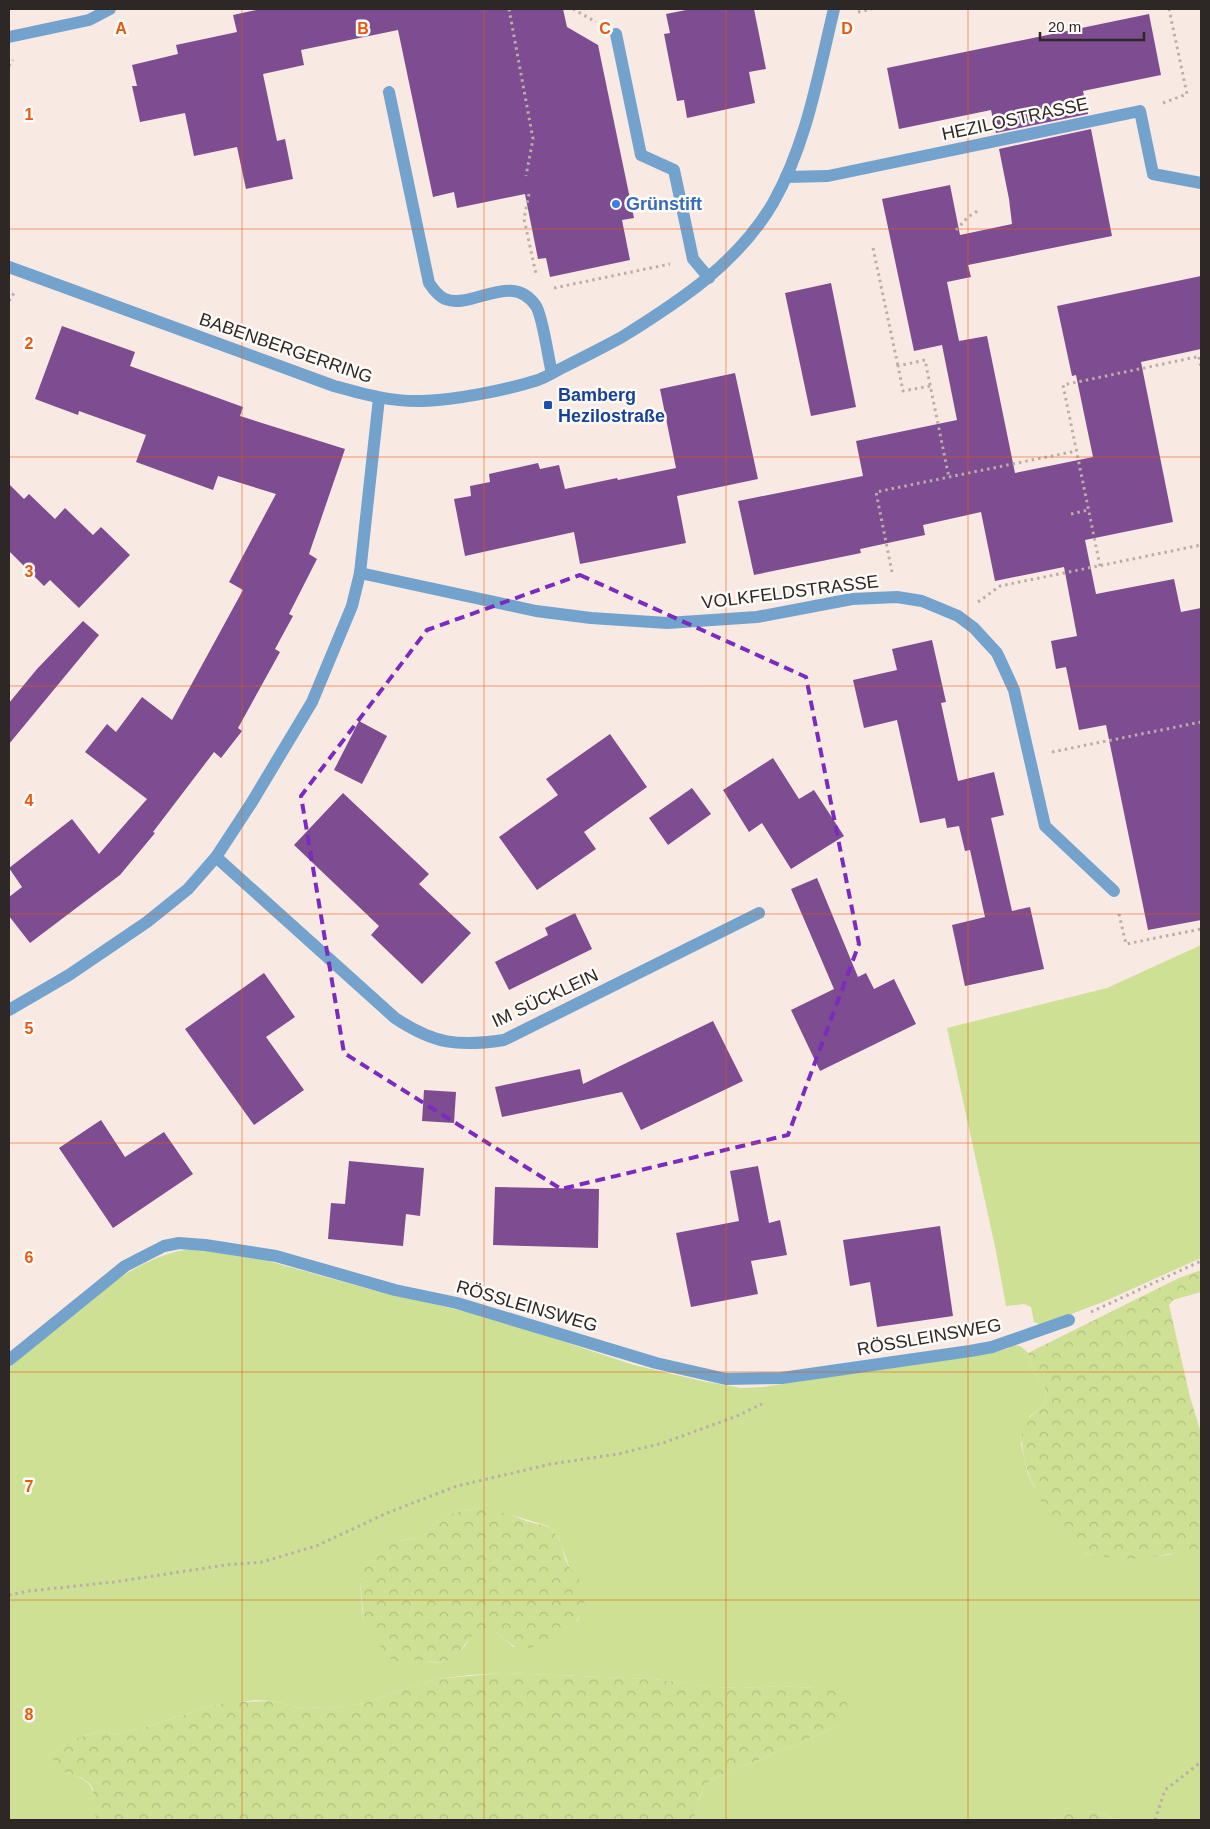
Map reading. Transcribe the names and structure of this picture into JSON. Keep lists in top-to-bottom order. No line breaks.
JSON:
{"streets":{"street":["HEZILOSTRASSE","BABENBERGERRING","VOLKFELDSTRASSE","IM SÜCKLEIN","RÖSSLEINSWEG"]},"crossings":[["HEZILOSTRASSE","BABENBERGERRING"]],"places":{"other":["Grünstift"],"transit":["Bamberg Hezilostraße"]},"scale_bar":"20 m","grid":{"columns":["A","B","C","D"],"rows":["1","2","3","4","5","6","7","8"]}}
